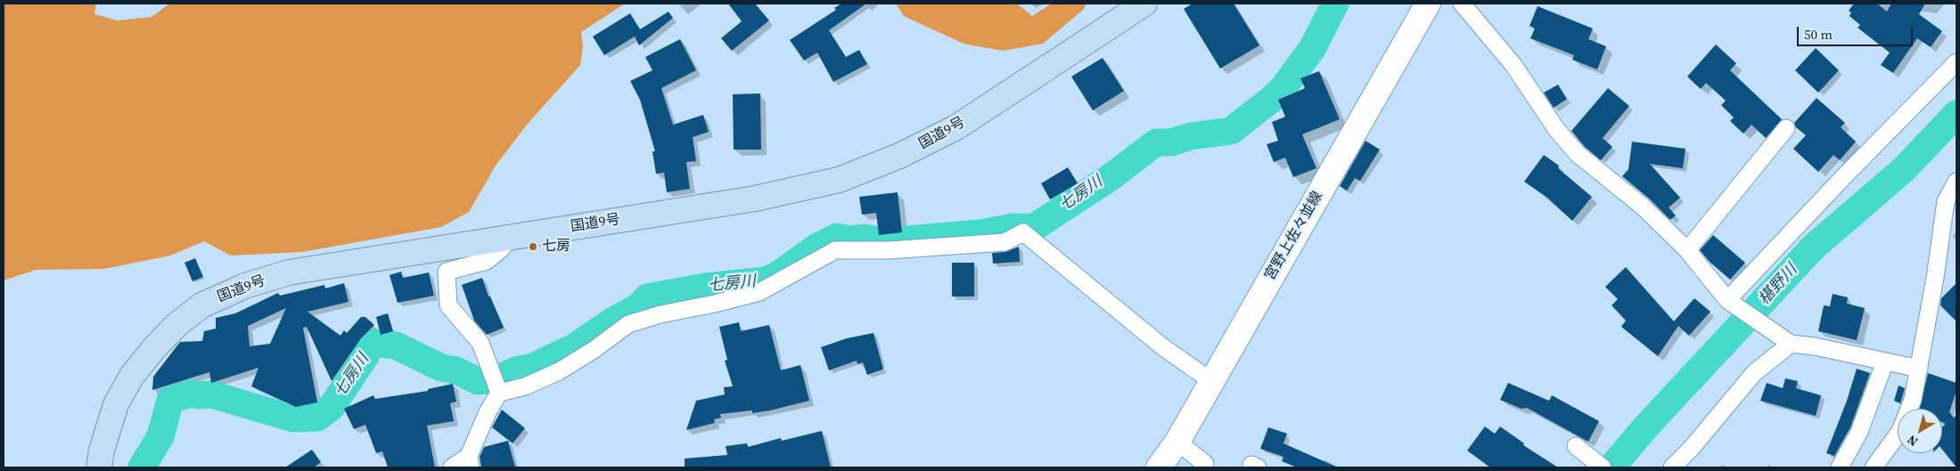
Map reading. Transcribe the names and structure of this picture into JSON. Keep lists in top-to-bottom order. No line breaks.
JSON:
{"streets":{"highway":["国道9号"],"main road":["宮野上佐々並線"]},"water":["七房川","椹野川"],"places":["七房"],"scale_bar":"50 m","north":"bottom left"}
